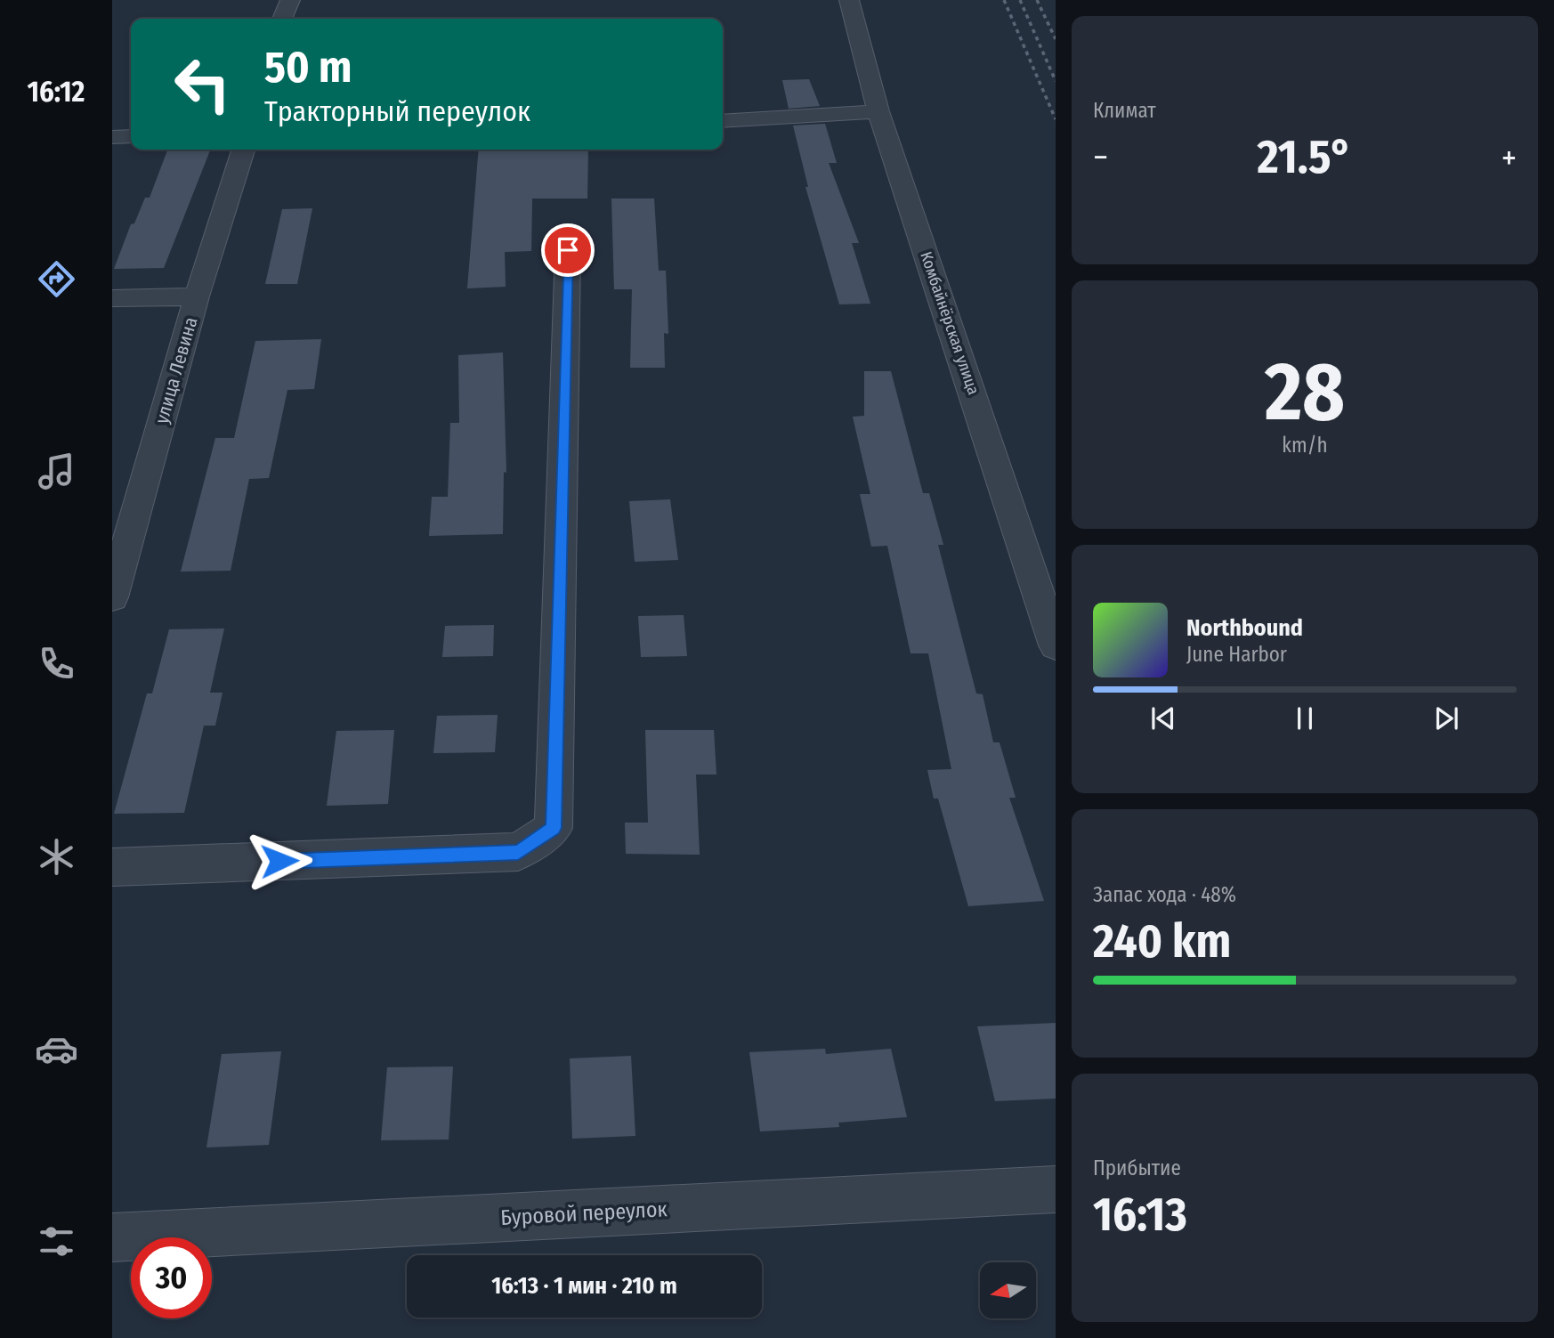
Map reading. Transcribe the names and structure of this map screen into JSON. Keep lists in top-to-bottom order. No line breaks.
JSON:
{"streets":{"street":["Комбайнёрская улица","улица Левина","Буровой переулок"]},"north":"left","page":{"tabs":"16:12","tile":["Климат",["28","km/h"],["Запас хода · 48%","240 km"],["Прибытие","16:13"]],"turn":["50 m","Тракторный переулок"],"heat":["−","21.5°","+"],"song":["Northbound","June Harbor"],"limit":"30","trip":"16:13 · 1 мин · 210 m"}}
